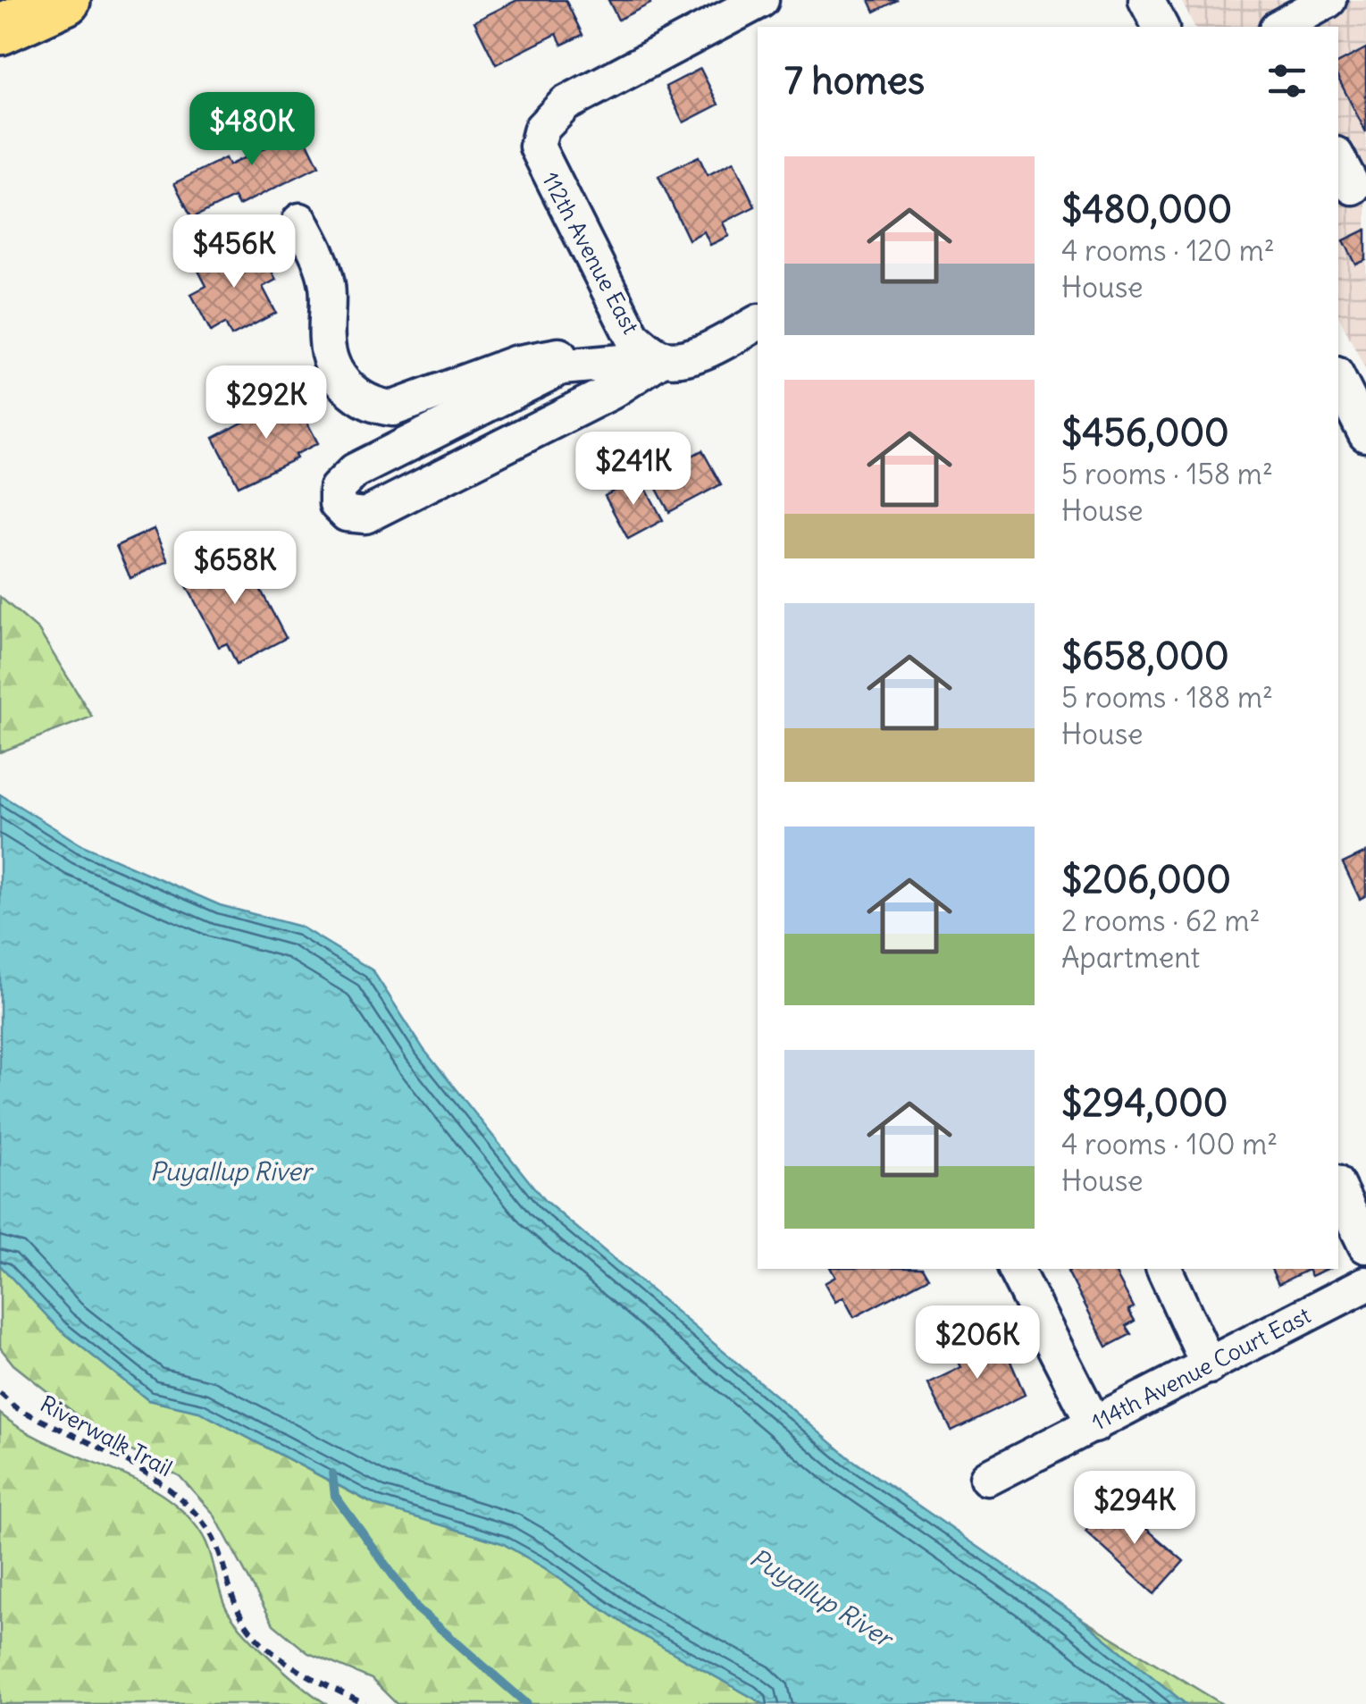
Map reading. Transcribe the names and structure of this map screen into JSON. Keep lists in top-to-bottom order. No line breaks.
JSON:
{"streets":{"street":["112th Avenue East","114th Avenue Court East"],"path":["Riverwalk Trail"]},"water":["Puyallup River"],"page":{"heading":"7 homes","price":["$480K","$456K","$292K","$241K","$658K","$206K","$294K"],"list":[{"name":"$480,000","note":"4 rooms · 120 m² · House"},{"name":"$456,000","note":"5 rooms · 158 m² · House"},{"name":"$658,000","note":"5 rooms · 188 m² · House"},{"name":"$206,000","note":"2 rooms · 62 m² · Apartment"},{"name":"$294,000","note":"4 rooms · 100 m² · House"}]}}
